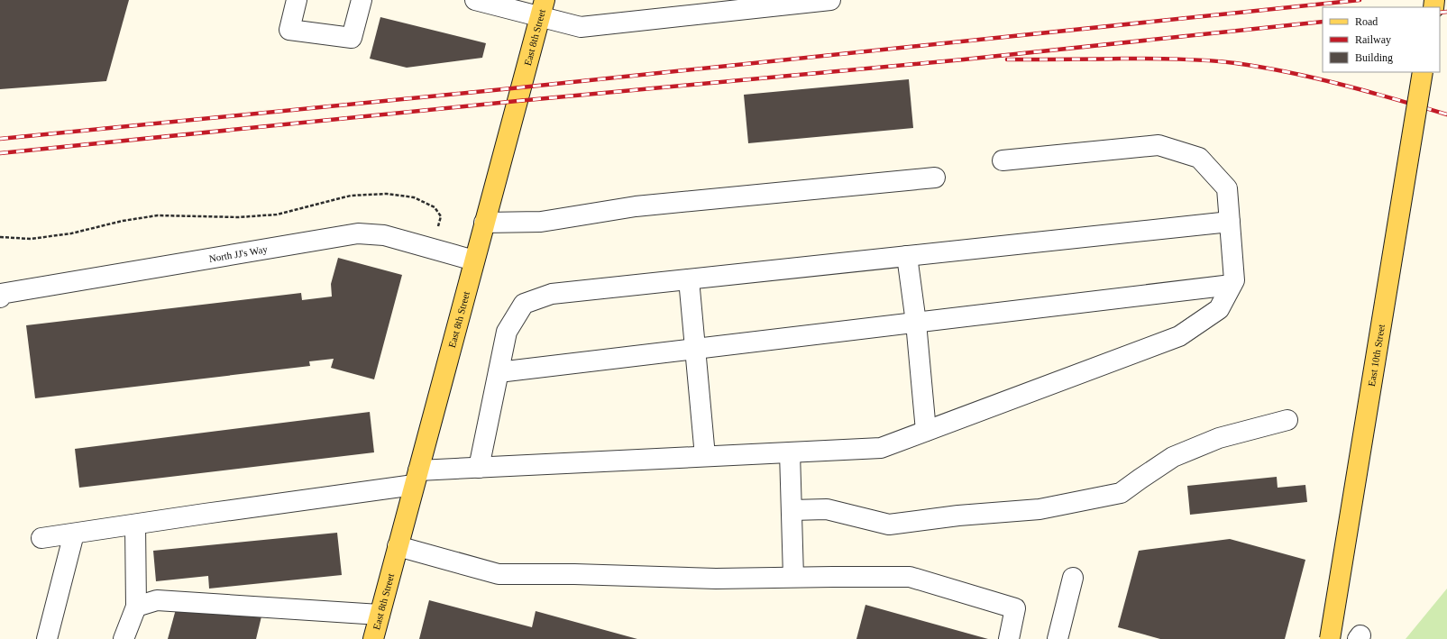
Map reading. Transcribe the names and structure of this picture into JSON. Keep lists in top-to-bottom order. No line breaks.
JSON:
{"streets":{"main road":["East 8th Street","East 10th Street"],"street":["North JJ's Way"]},"crossings":[["East 8th Street","North JJ's Way"]],"legend":["Road","Railway","Building"]}
